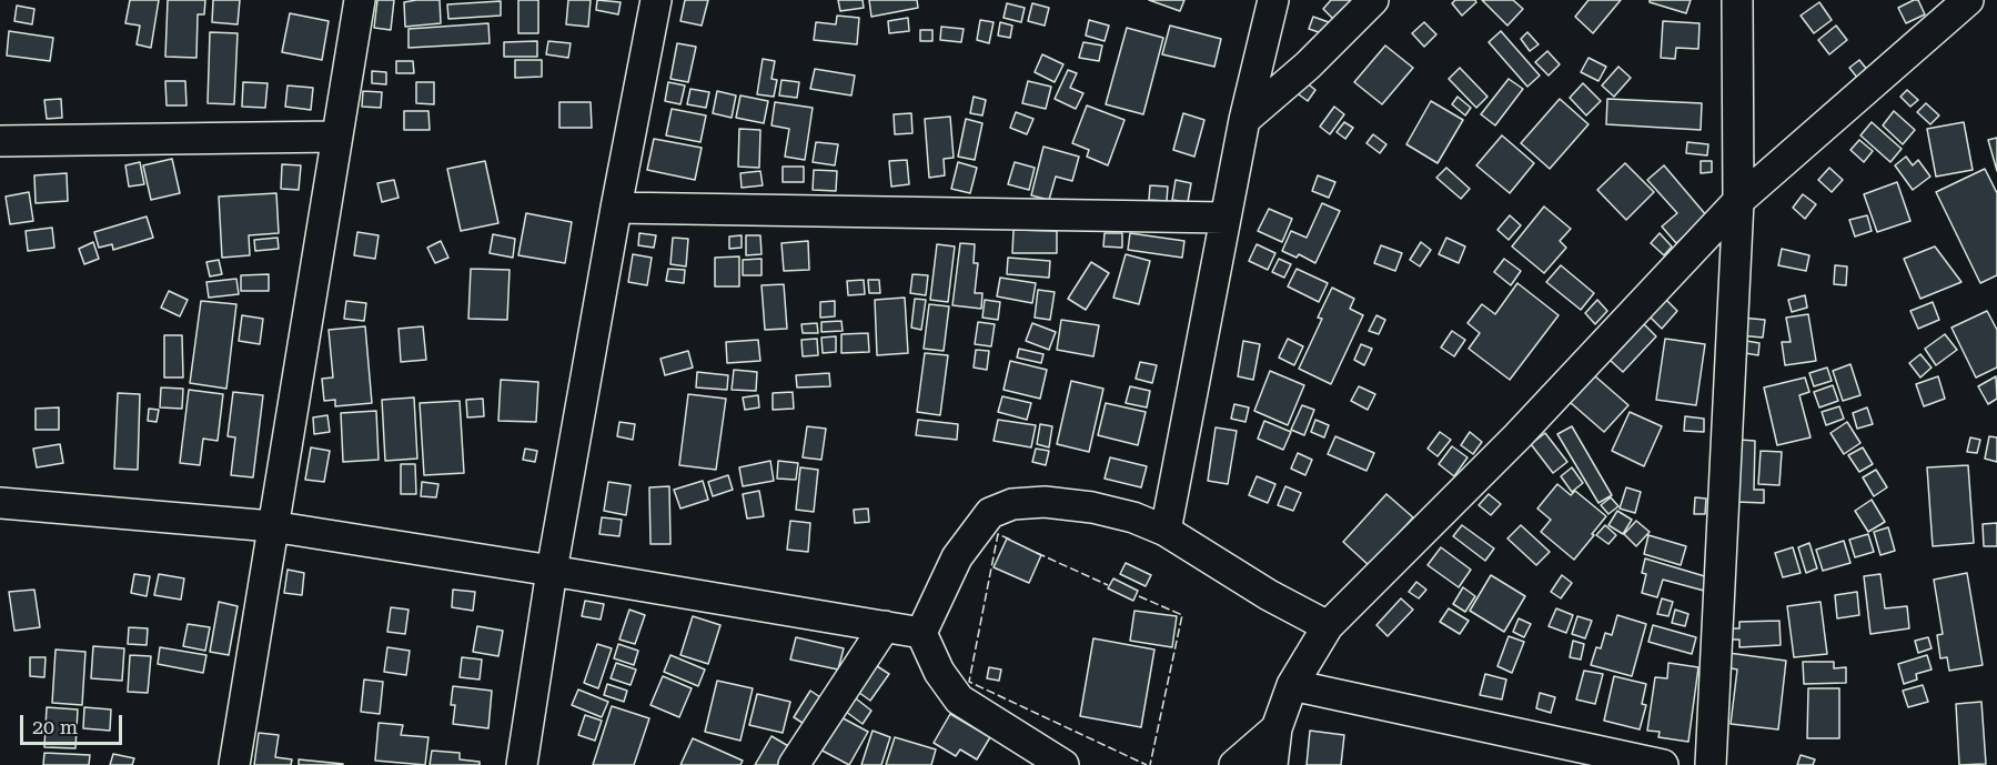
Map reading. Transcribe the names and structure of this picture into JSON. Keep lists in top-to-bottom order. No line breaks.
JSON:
{"scale_bar":"20 m"}
